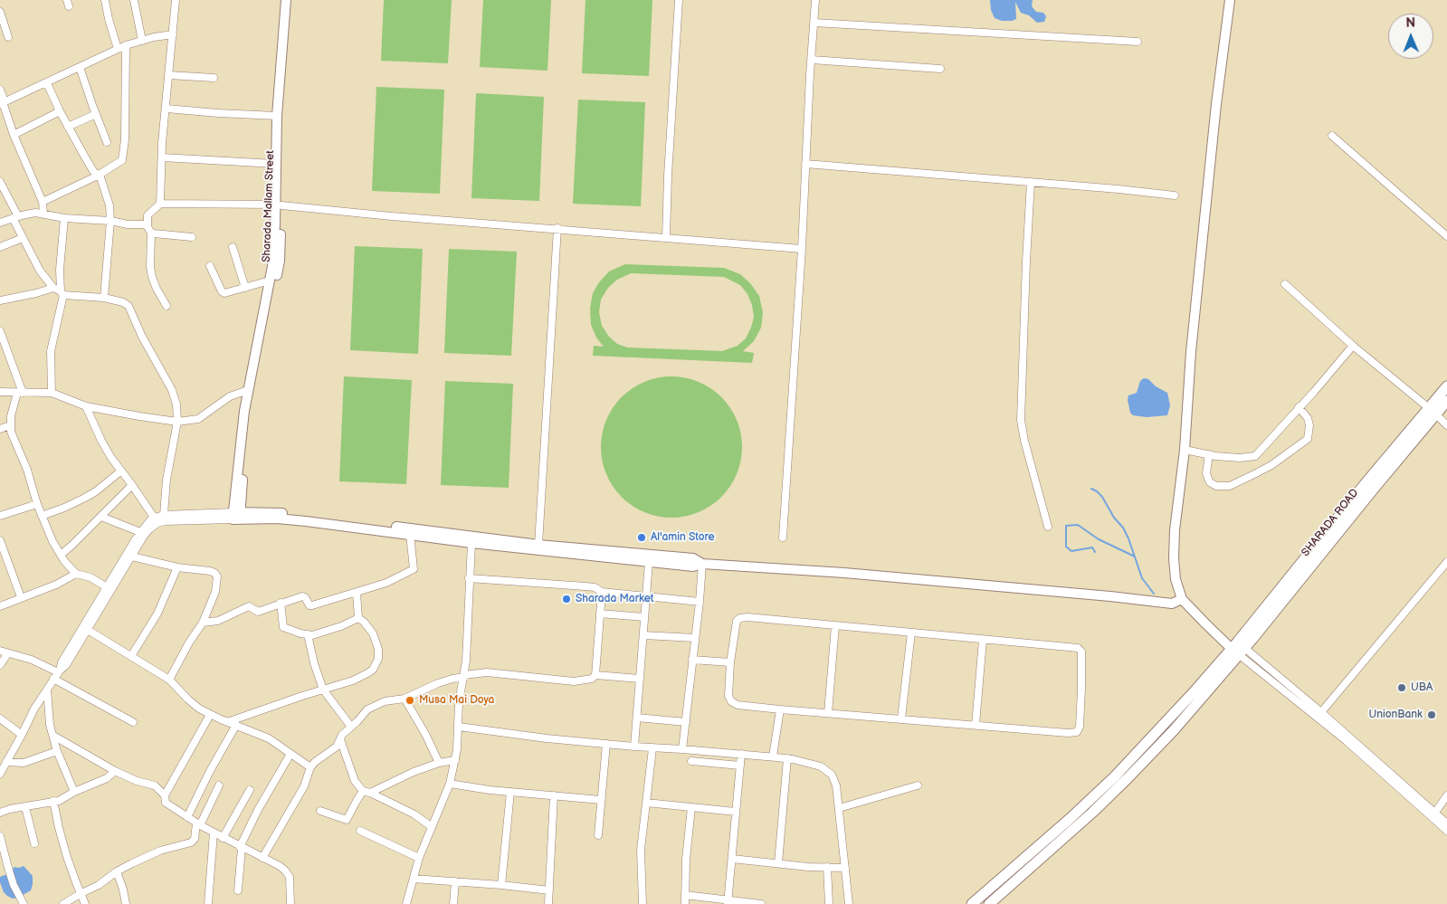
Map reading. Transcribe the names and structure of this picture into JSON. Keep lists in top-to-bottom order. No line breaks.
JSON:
{"streets":{"street":["Sharada Mallam Street"]},"places":["Al'amin Store","Sharada Market","UBA","Musa Mai Doya","UnionBank"],"north":"top"}
